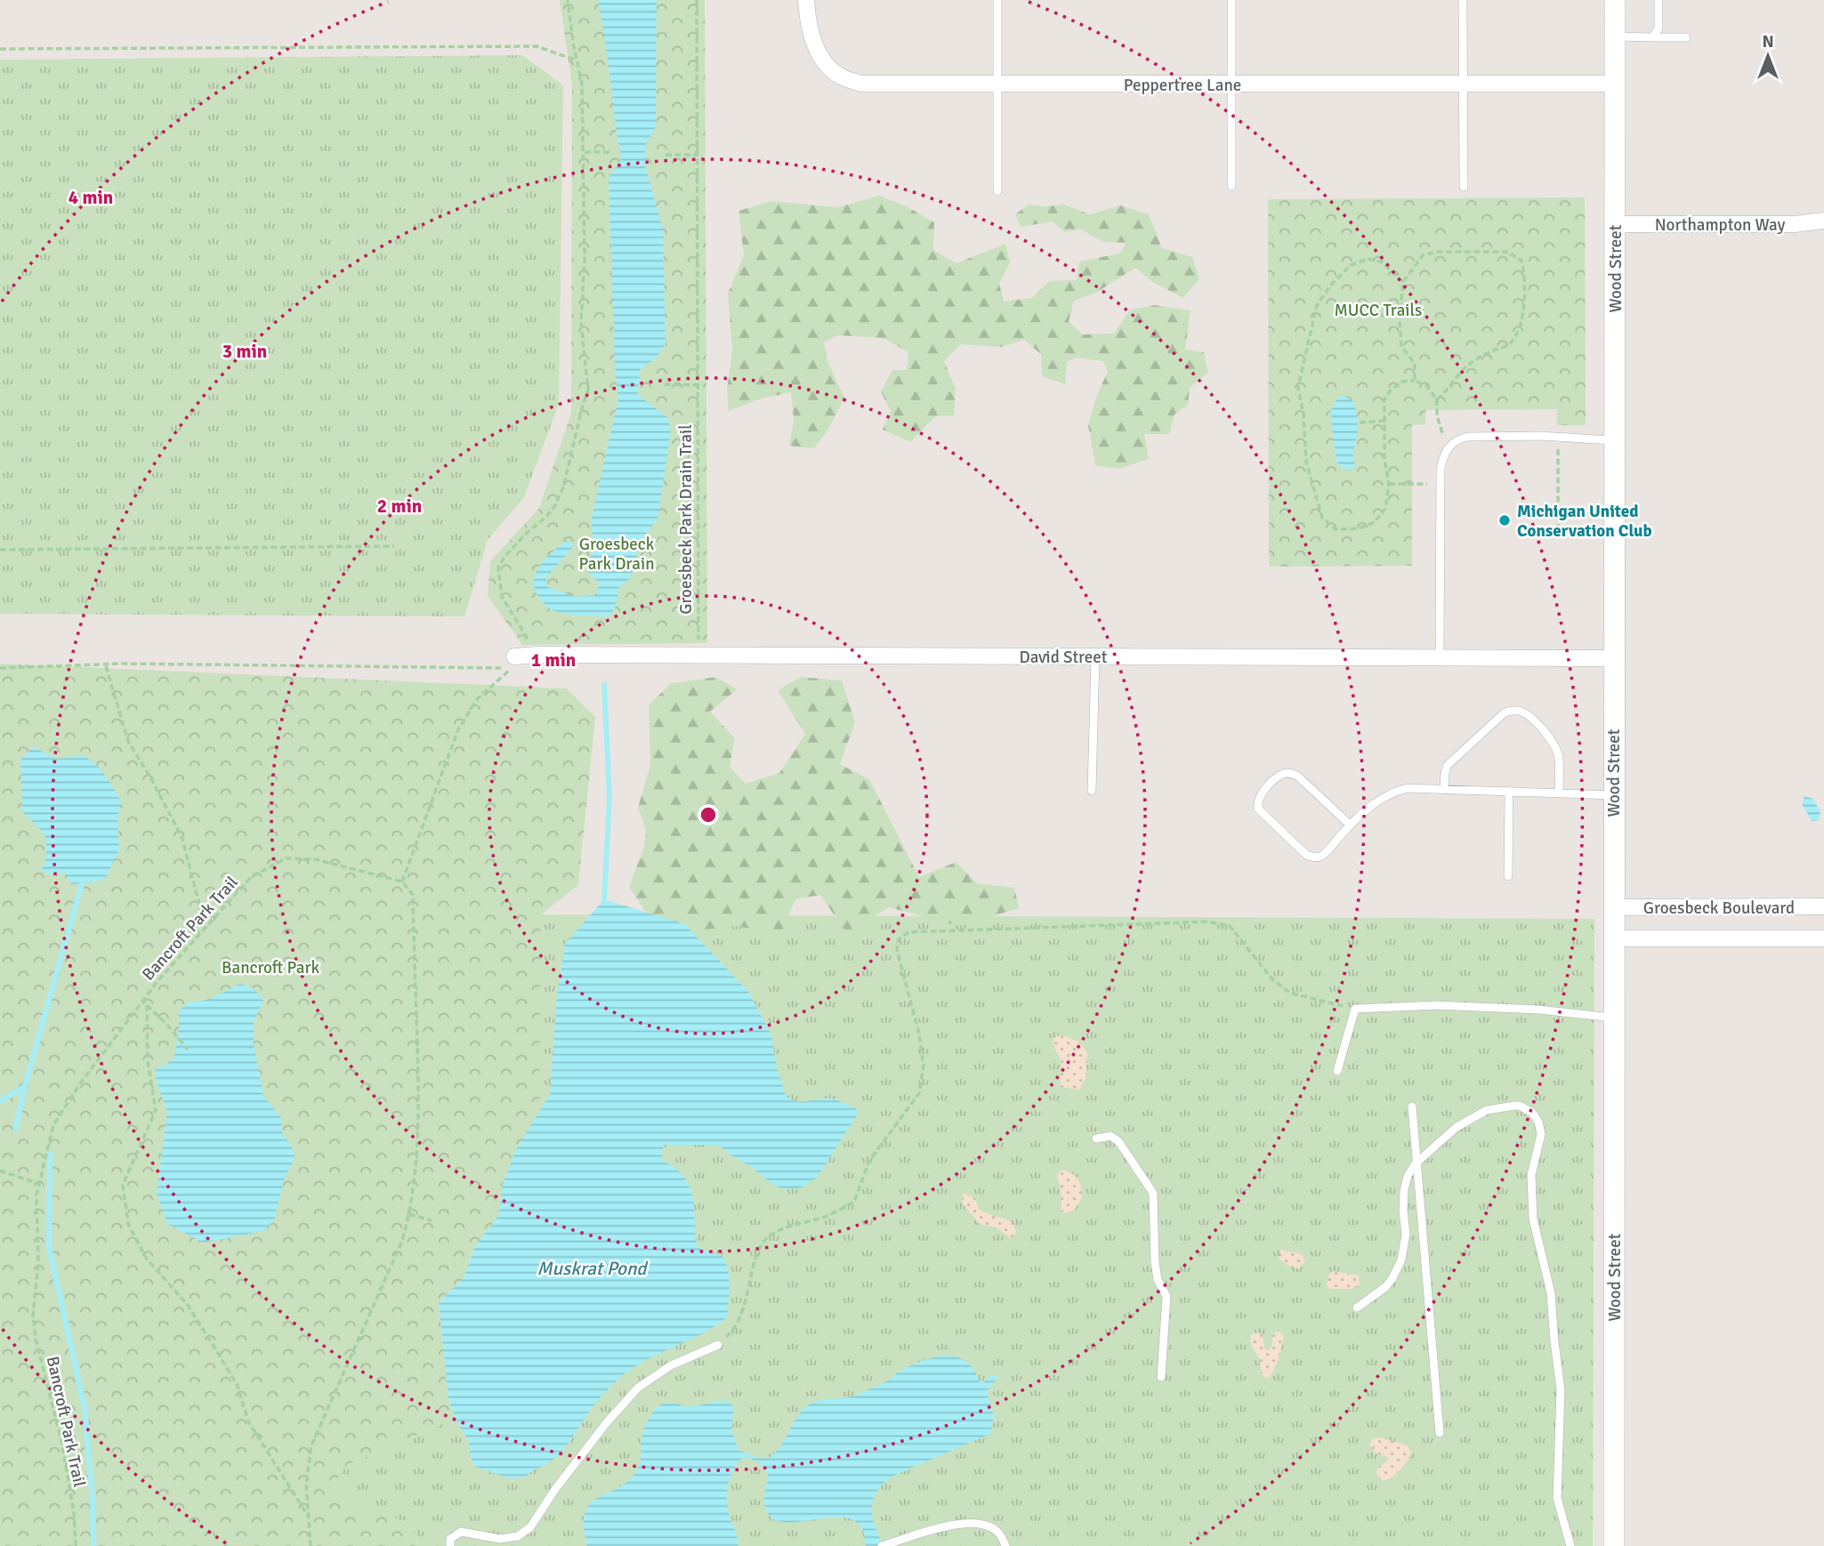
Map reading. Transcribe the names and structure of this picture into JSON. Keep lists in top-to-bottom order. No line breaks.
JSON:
{"streets":{"street":["Peppertree Lane","Northampton Way","Wood Street","David Street","Groesbeck Boulevard"],"path":["Groesbeck Park Drain Trail","Bancroft Park Trail"]},"crossings":[["Peppertree Lane","Wood Street"],["Northampton Way","Wood Street"],["Wood Street","David Street"],["Wood Street","Groesbeck Boulevard"],["Groesbeck Park Drain Trail","David Street"]],"water":["Muskrat Pond"],"parks":["MUCC Trails","Groesbeck Park Drain","Bancroft Park"],"places":["Michigan United Conservation Club"],"north":"top","rings":["4 min","3 min","2 min","1 min"]}
